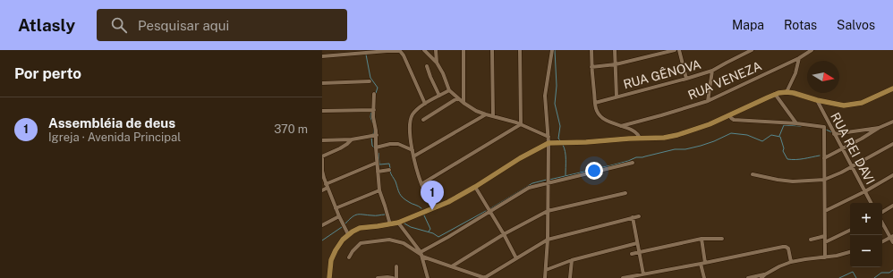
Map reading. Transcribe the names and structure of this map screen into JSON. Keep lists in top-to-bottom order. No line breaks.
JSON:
{"streets":{"street":["RUA GÊNOVA","RUA VENEZA","RUA REI DAVI"]},"north":"right","page":{"header":"Atlasly","search":"Pesquisar aqui","nav":["Mapa","Rotas","Salvos"],"heading":"Por perto","list":[{"mark":"1","name":"Assembléia de deus","note":"Igreja · Avenida Principal","value":"370 m"}],"pins":"1","map_buttons":["+","−"]}}
